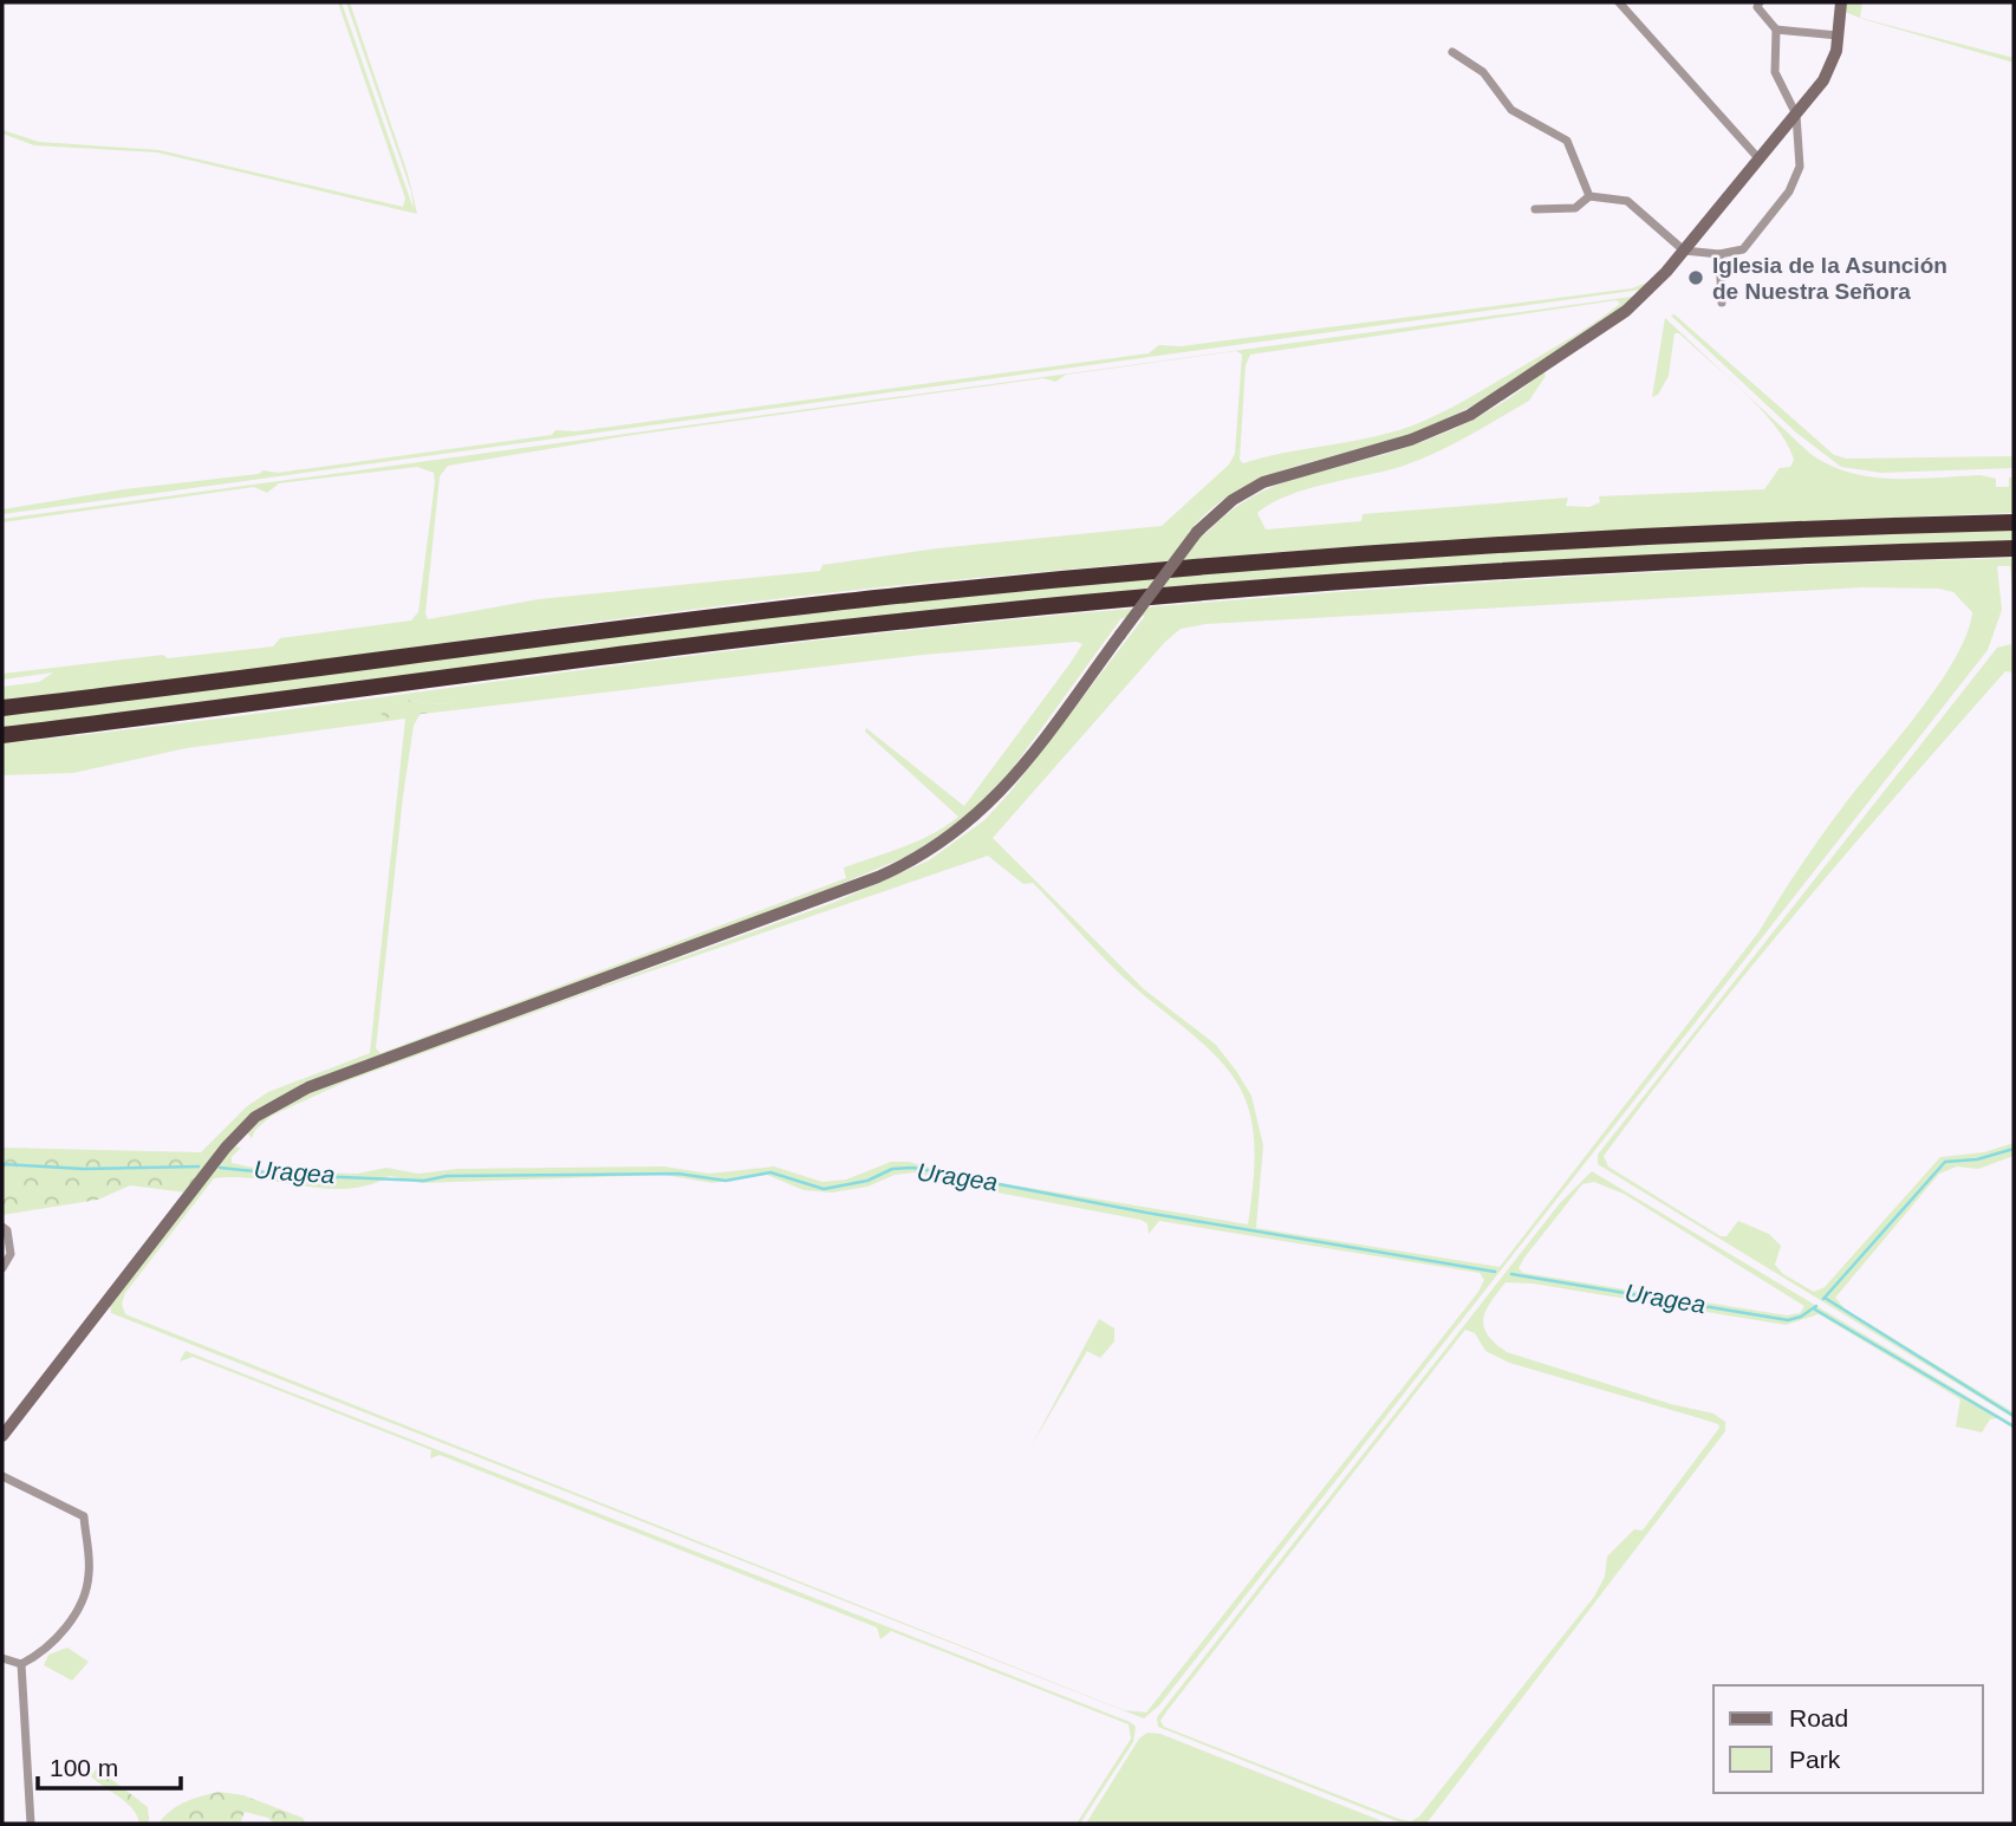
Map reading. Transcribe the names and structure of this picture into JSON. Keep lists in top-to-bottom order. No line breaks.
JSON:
{"water":["Uragea"],"places":["Iglesia de la Asunción de Nuestra Señora"],"legend":["Road","Park"],"scale_bar":"100 m"}
